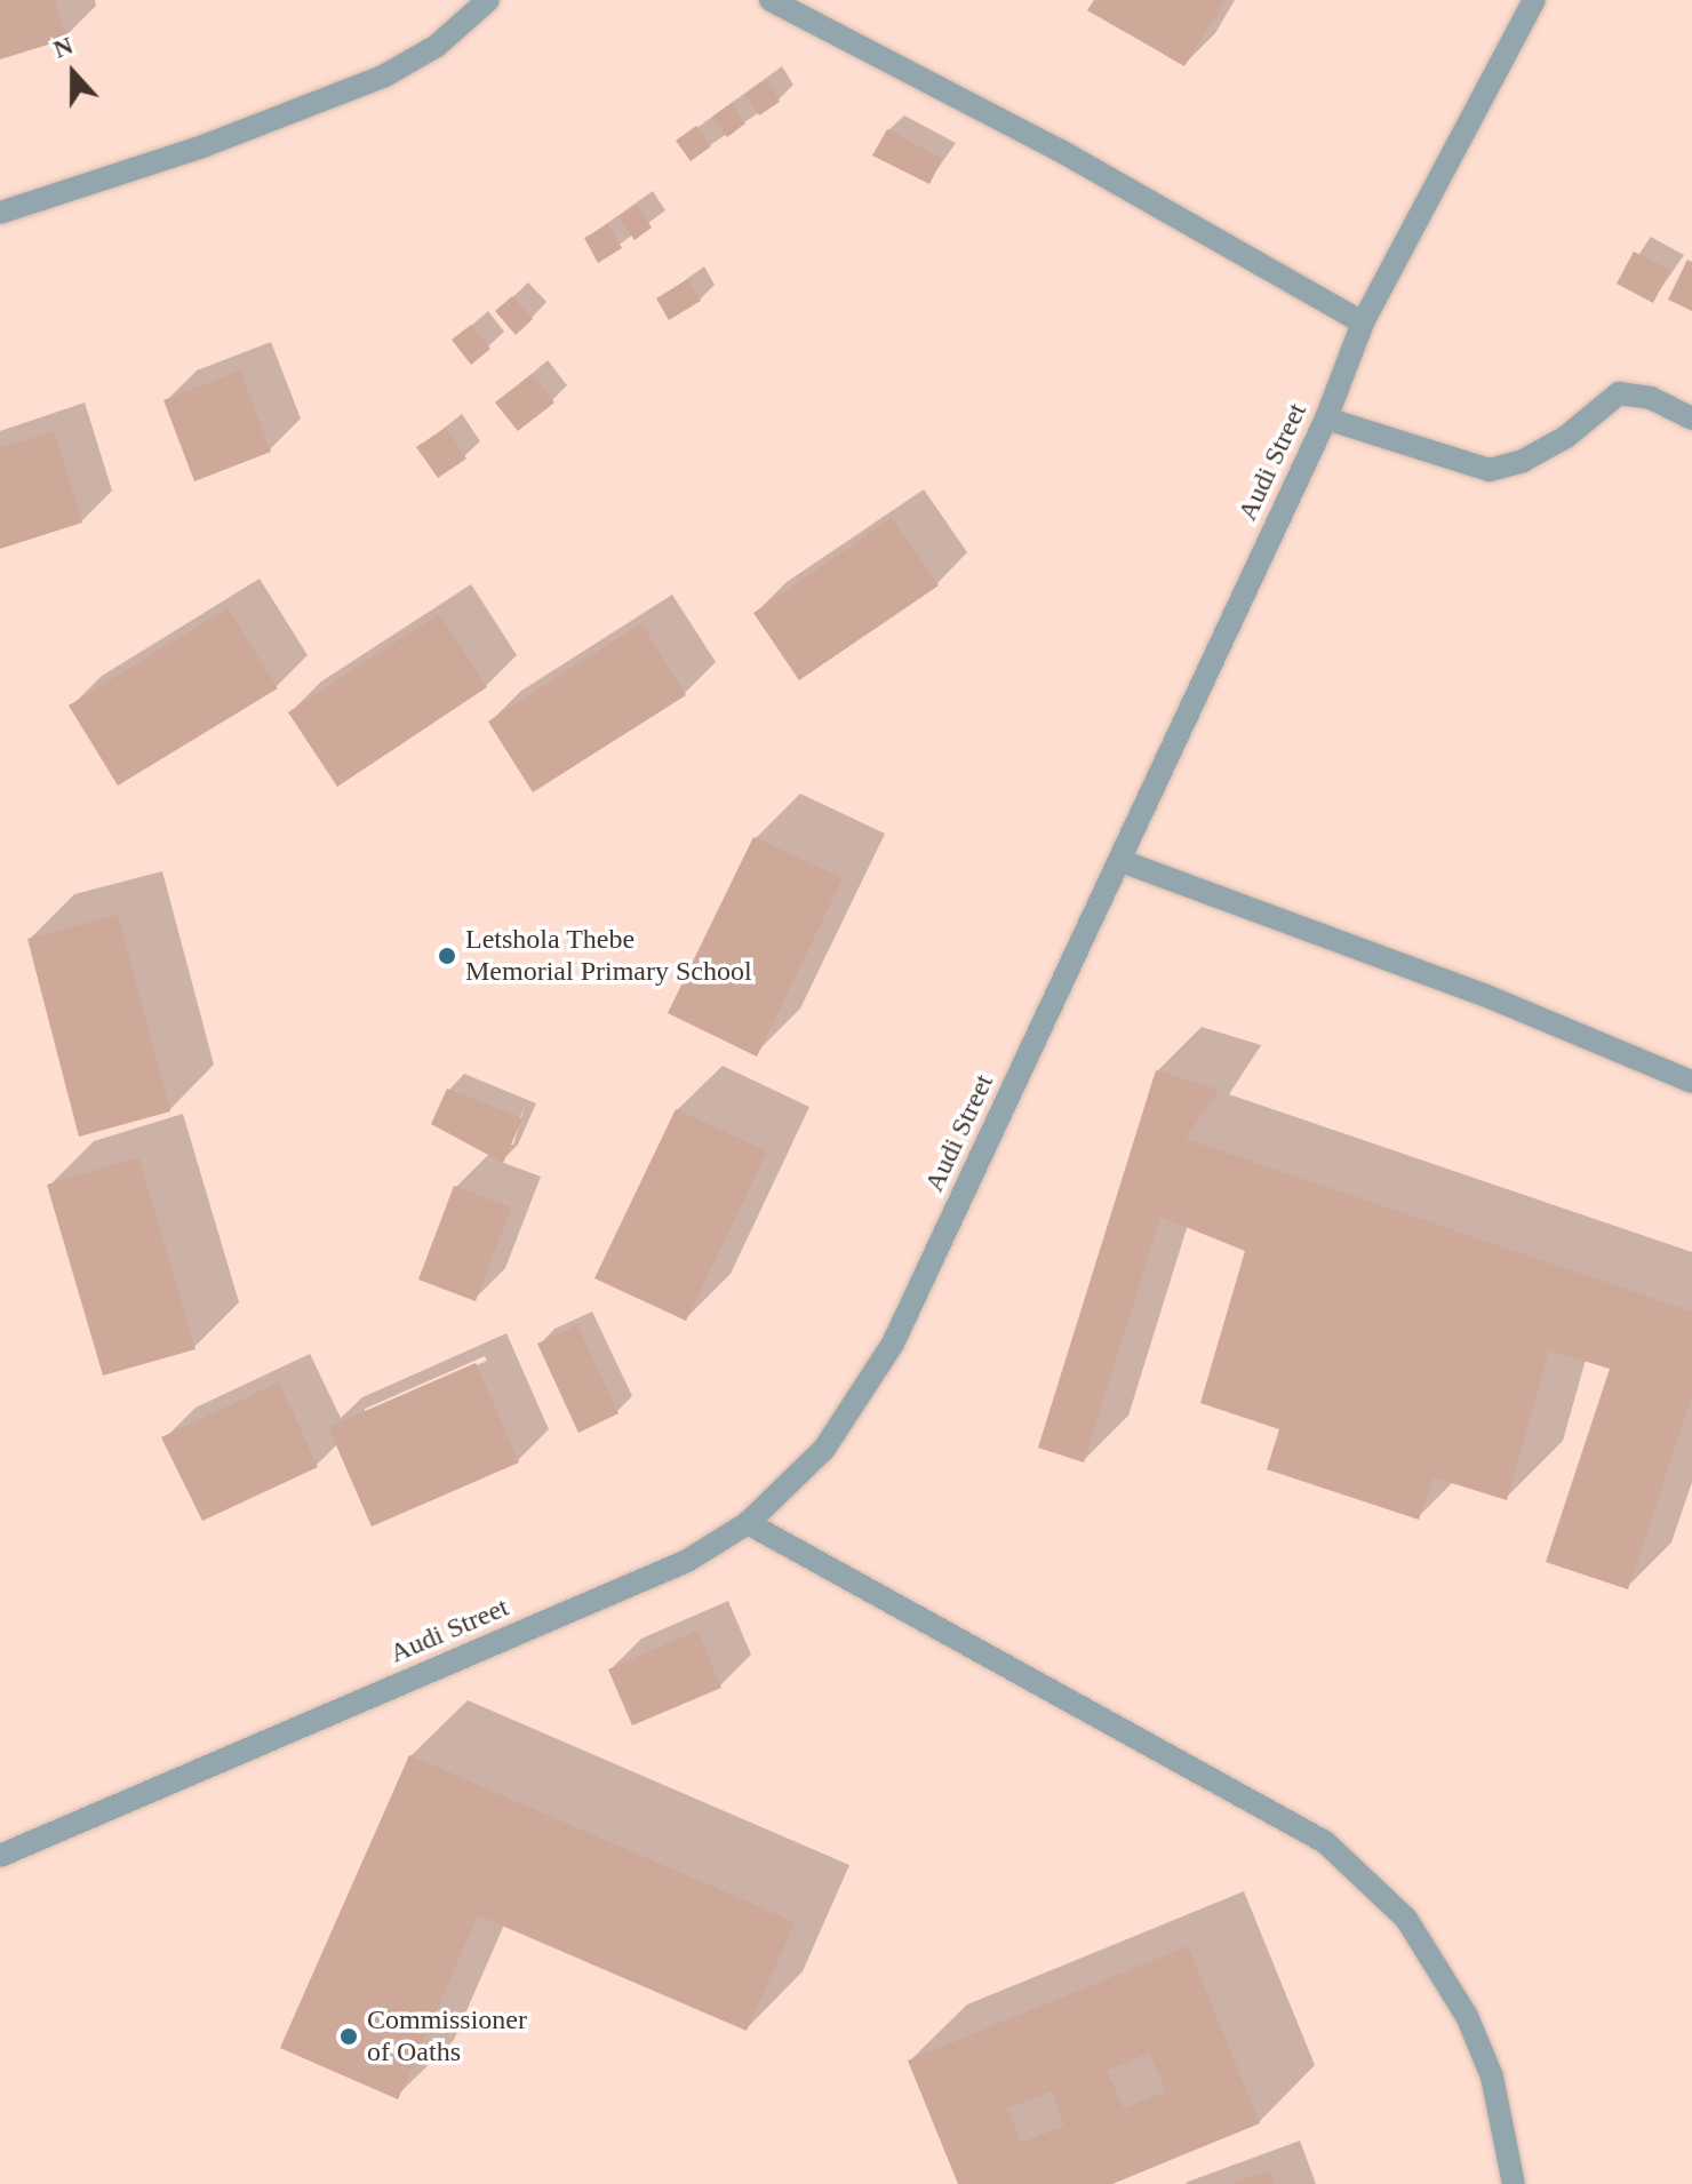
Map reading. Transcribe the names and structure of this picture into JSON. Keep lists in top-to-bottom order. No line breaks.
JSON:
{"streets":{"street":["Audi Street"]},"places":["Letshola Thebe Memorial Primary School","Commissioner of Oaths"],"north":"top"}
